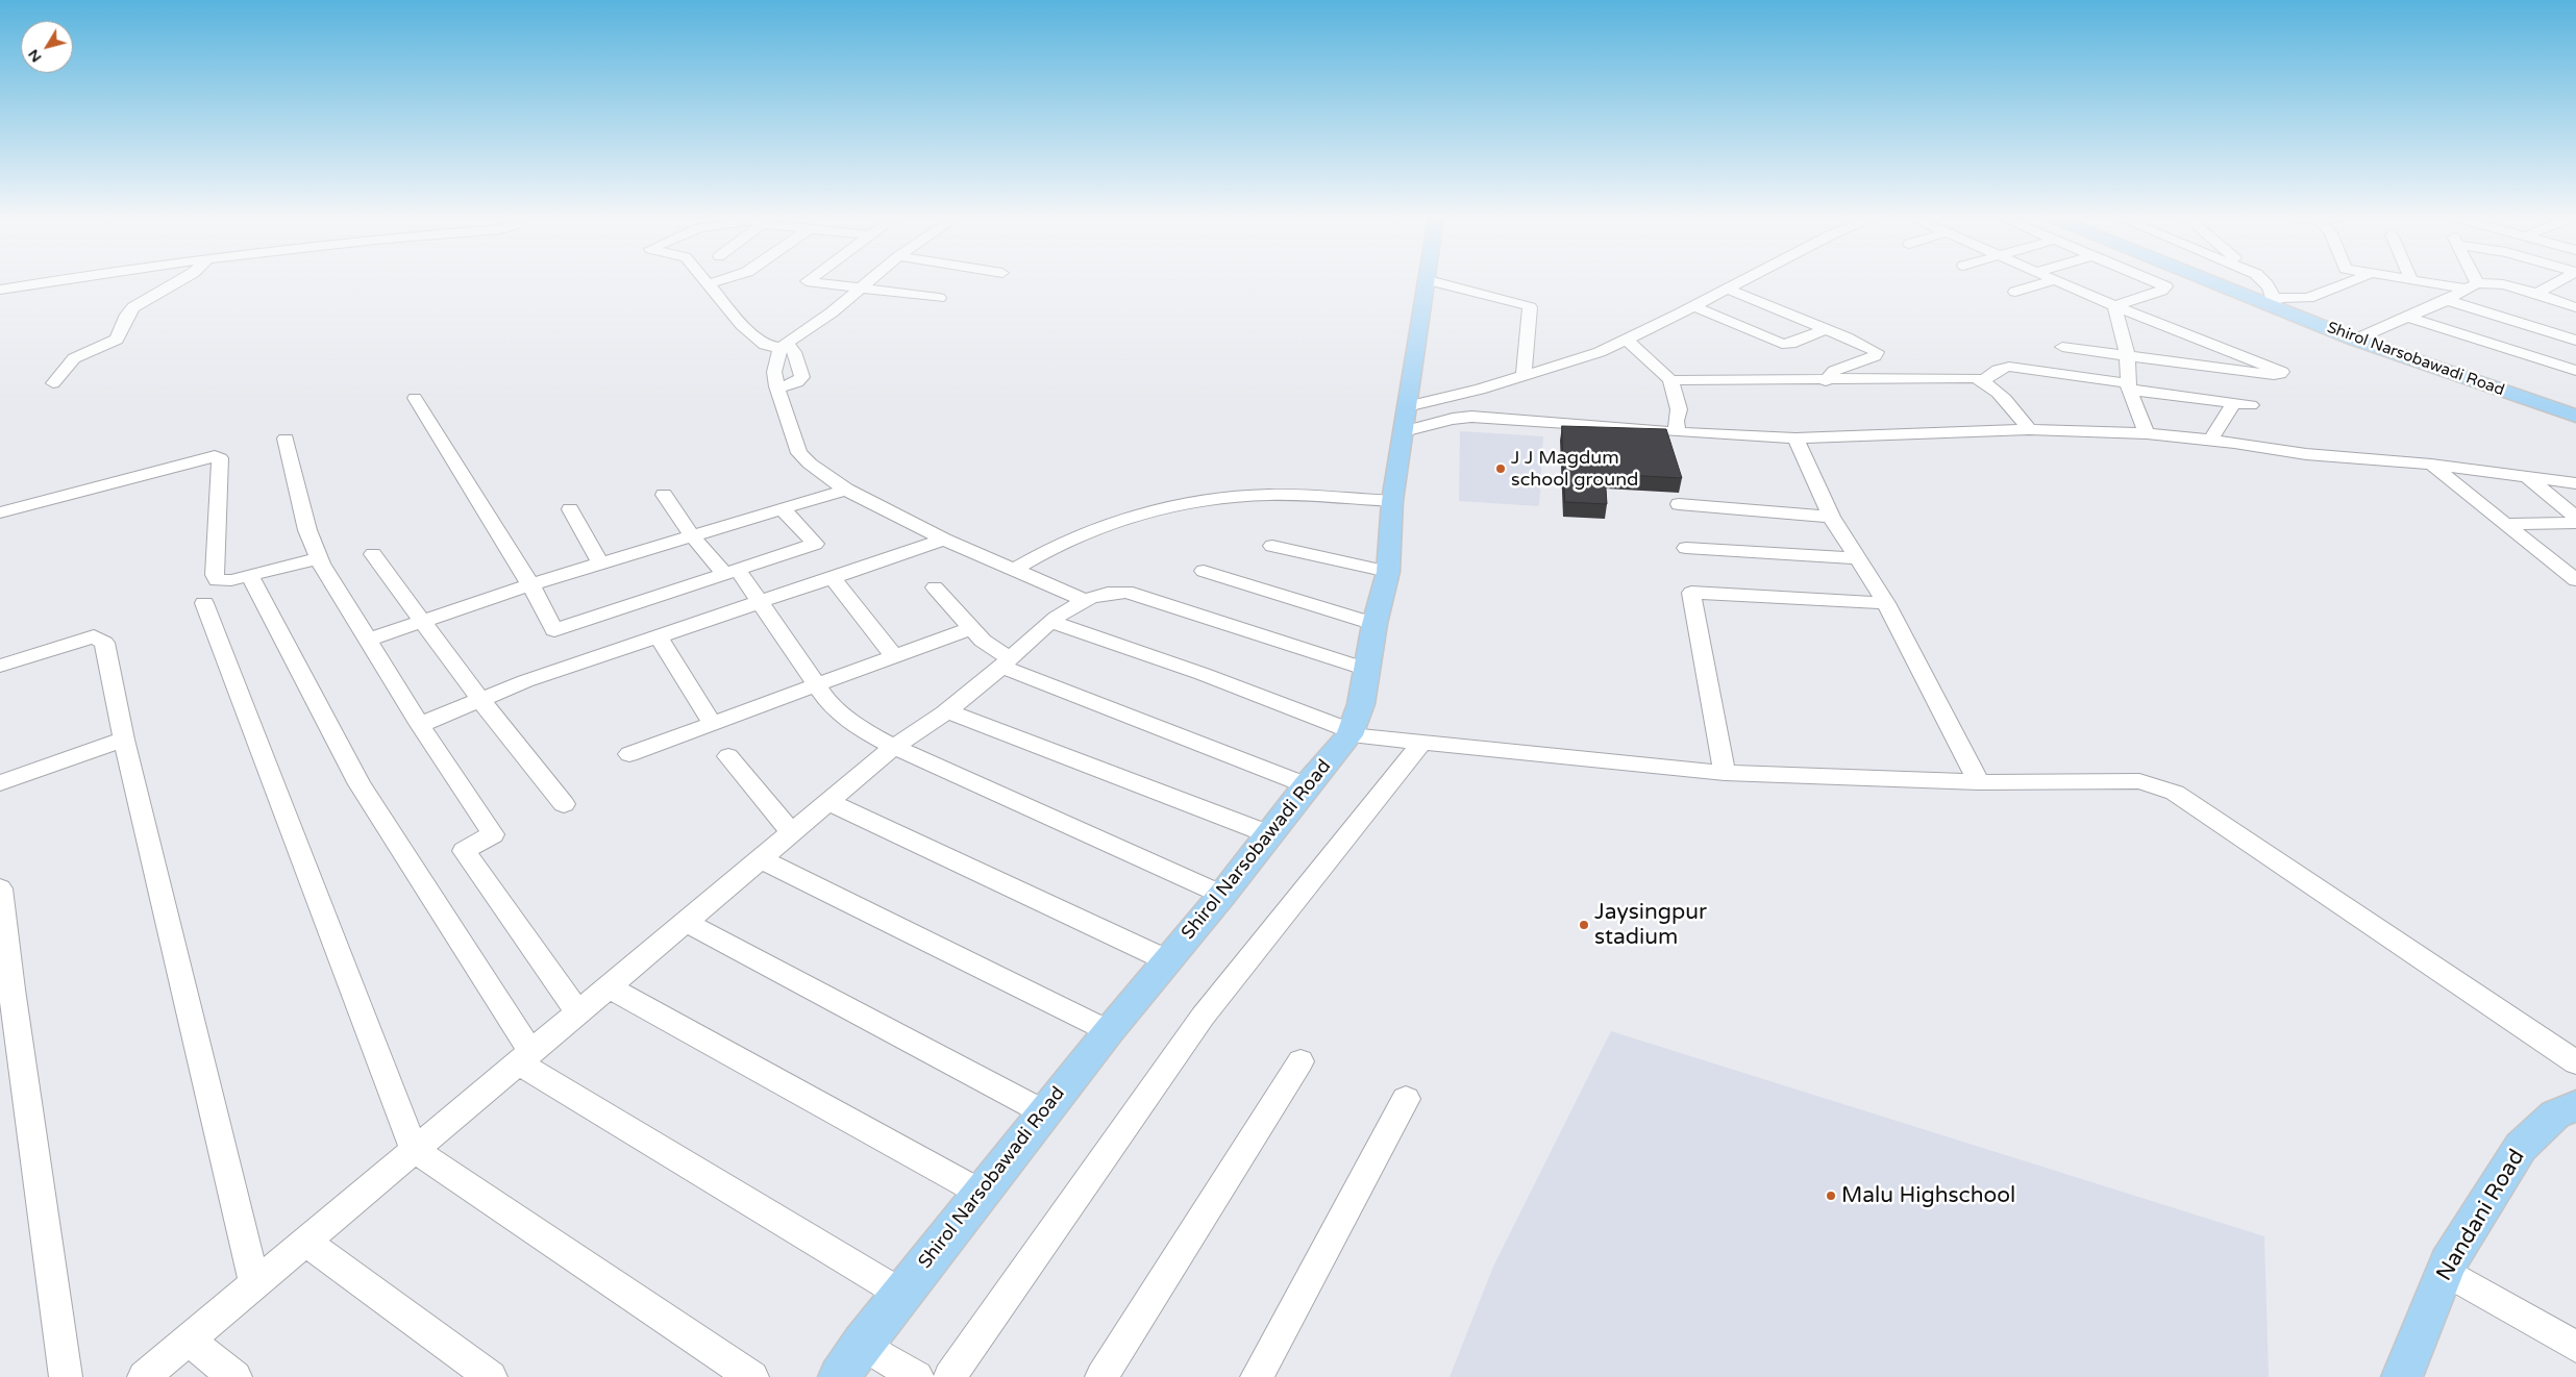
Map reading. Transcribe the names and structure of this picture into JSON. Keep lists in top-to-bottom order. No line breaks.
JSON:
{"streets":{"main road":["Shirol Narsobawadi Road","Nandani Road"]},"places":["J J Magdum school ground","Jaysingpur stadium","Malu Highschool"],"north":"bottom left"}
